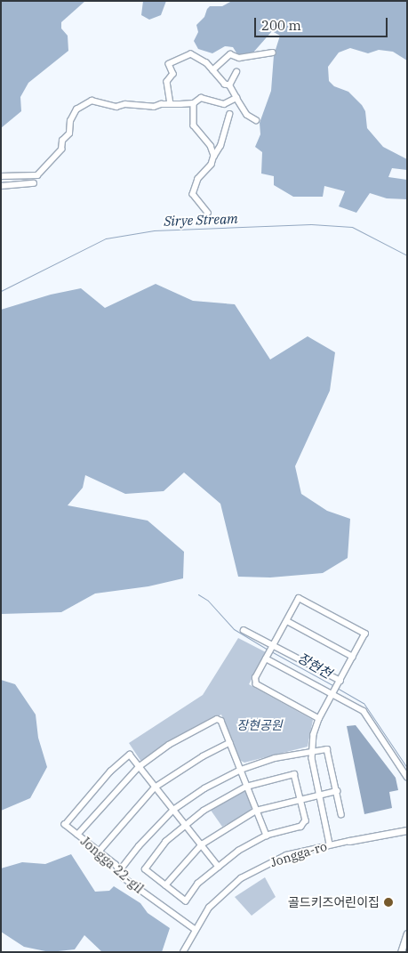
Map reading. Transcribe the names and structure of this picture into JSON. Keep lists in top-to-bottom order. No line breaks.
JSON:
{"streets":{"street":["Jongga-ro","Jongga 22-gil"]},"crossings":[["Jongga-ro","Jongga 22-gil"]],"water":["Sirye Stream","장현천"],"parks":["장현공원"],"places":["골드키즈어린이집"],"scale_bar":"200 m"}
